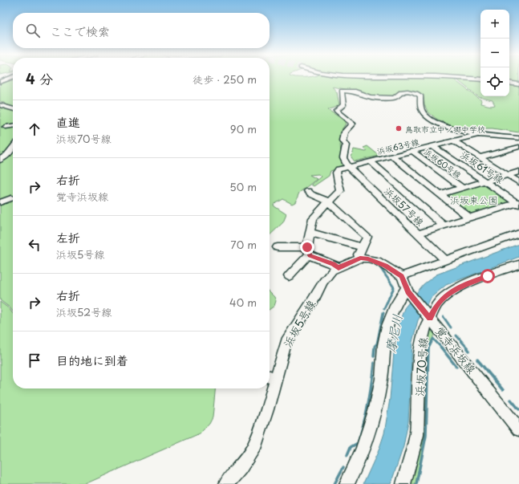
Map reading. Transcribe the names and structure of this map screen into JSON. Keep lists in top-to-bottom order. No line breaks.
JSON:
{"streets":{"street":["浜坂63号線","浜坂60号線","浜坂61号線","浜坂57号線","浜坂5号線","覚寺浜坂線","浜坂70号線"]},"crossings":[["浜坂63号線","浜坂60号線"],["浜坂63号線","浜坂61号線"],["浜坂63号線","浜坂57号線"],["覚寺浜坂線","浜坂70号線"]],"water":["摩尼川"],"parks":["浜坂東公園"],"places":["鳥取市立中ノ郷中学校"],"page":{"map_buttons":["+","−"],"search":"ここで検索","heading":["4 分","徒歩 · 250 m"],"list":[["直進","浜坂70号線","90 m"],["右折","覚寺浜坂線","50 m"],["左折","浜坂5号線","70 m"],["右折","浜坂52号線","40 m"],"目的地に到着"]}}
